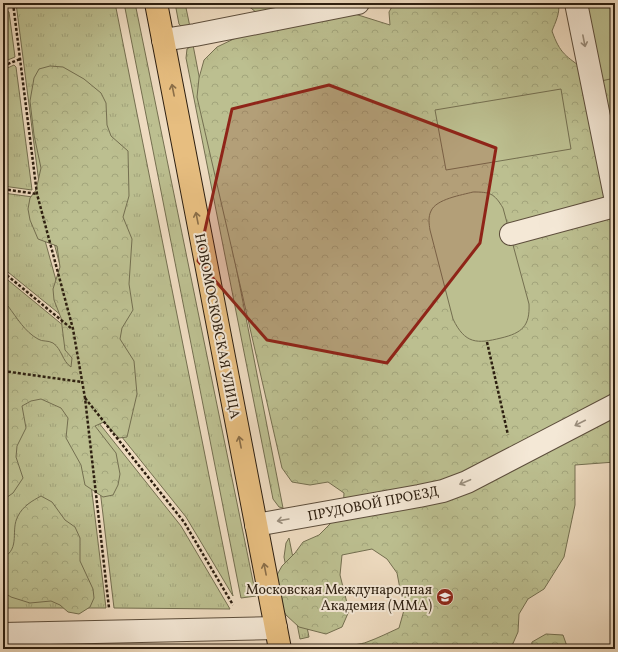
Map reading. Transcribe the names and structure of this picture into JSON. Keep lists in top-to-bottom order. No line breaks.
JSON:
{"streets":{"main road":["НОВОМОСКОВСКАЯ УЛИЦА"],"street":["ПРУДОВОЙ ПРОЕЗД"]},"crossings":[["НОВОМОСКОВСКАЯ УЛИЦА","ПРУДОВОЙ ПРОЕЗД"]],"one_way":["НОВОМОСКОВСКАЯ УЛИЦА","ПРУДОВОЙ ПРОЕЗД"],"places":{"school or university":["Московская Международная Академия (ММА)"]}}
